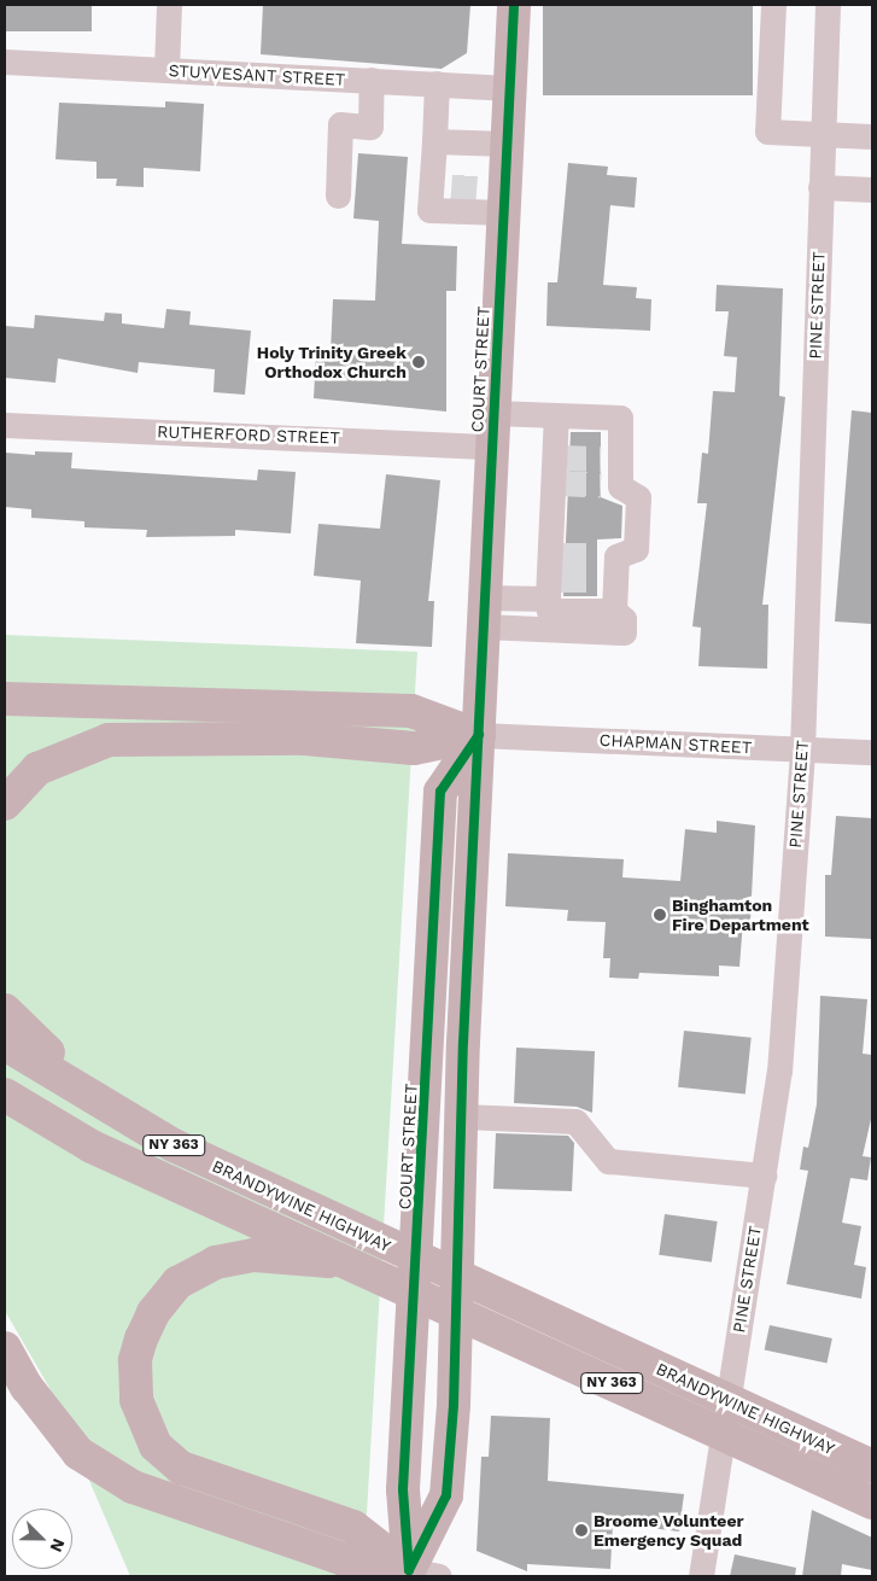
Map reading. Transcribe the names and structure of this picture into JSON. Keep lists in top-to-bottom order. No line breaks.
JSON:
{"streets":{"main road":["COURT STREET","NY 363","BRANDYWINE HIGHWAY"],"street":["STUYVESANT STREET","PINE STREET","RUTHERFORD STREET","CHAPMAN STREET"]},"crossings":[["STUYVESANT STREET","COURT STREET"],["PINE STREET","CHAPMAN STREET"],["COURT STREET","RUTHERFORD STREET"],["COURT STREET","CHAPMAN STREET"]],"places":["Holy Trinity Greek Orthodox Church","Binghamton Fire Department","Broome Volunteer Emergency Squad"],"north":"bottom right"}
